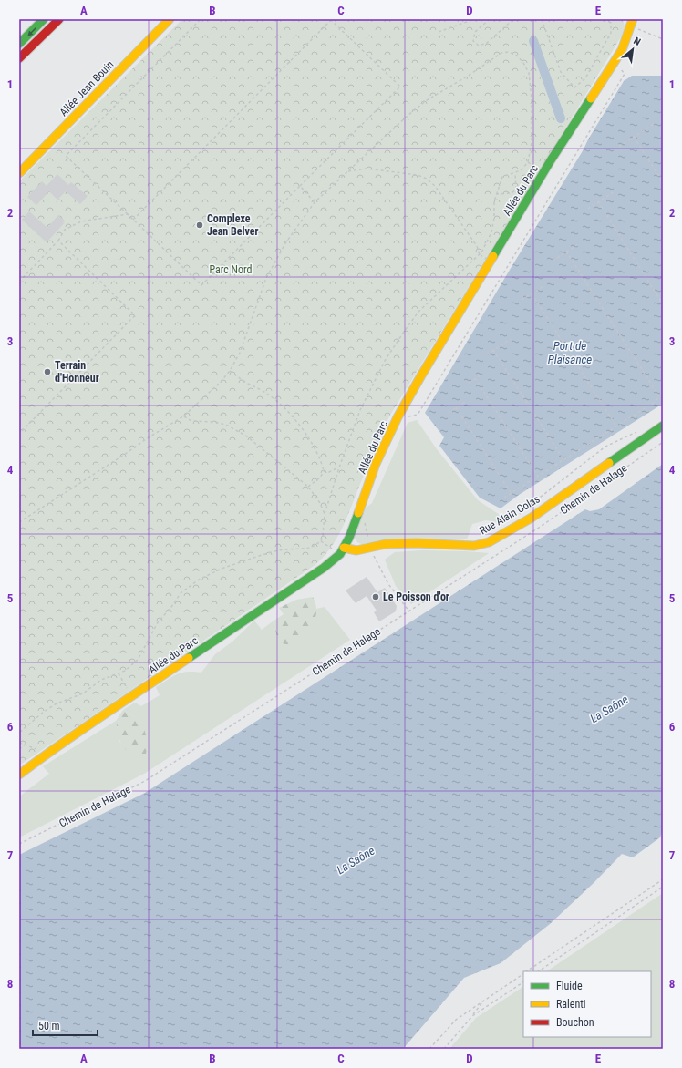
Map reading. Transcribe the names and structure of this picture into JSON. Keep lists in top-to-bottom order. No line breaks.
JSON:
{"streets":{"street":["Allée Jean Bouin","Allée du Parc","Rue Alain Colas"],"path":["Chemin de Halage"]},"crossings":[["Allée du Parc","Rue Alain Colas"]],"water":["Port de Plaisance","La Saône"],"parks":["Parc Nord"],"places":["Complexe Jean Belver","Terrain d'Honneur","Le Poisson d'or"],"legend":["Fluide","Ralenti","Bouchon"],"scale_bar":"50 m","north":"top right","grid":{"columns":["A","B","C","D","E"],"rows":["1","2","3","4","5","6","7","8"]}}
